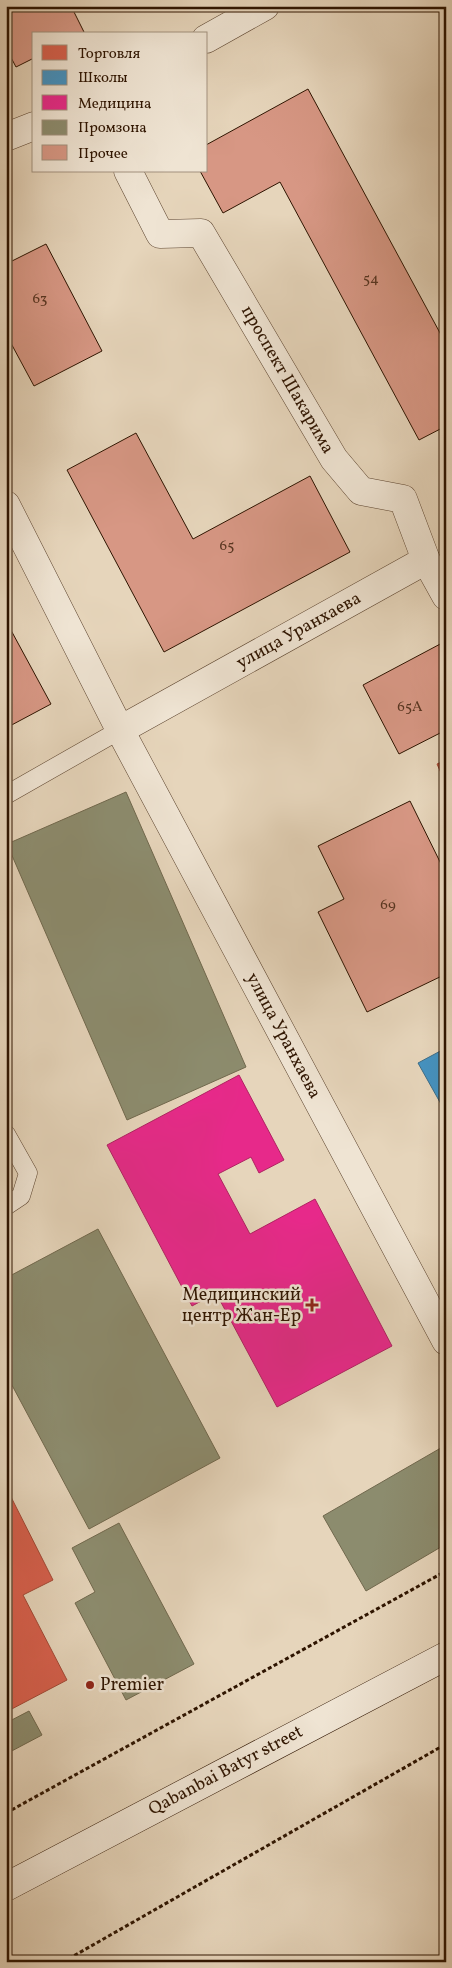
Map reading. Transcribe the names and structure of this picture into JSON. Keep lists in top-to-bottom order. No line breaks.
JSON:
{"streets":{"street":["проспект Шакарима","улица Уранхаева","Qabanbai Batyr street"]},"crossings":[["проспект Шакарима","улица Уранхаева"]],"places":{"health":["Медицинский центр Жан-Ер"],"other":["Premier"]},"house_numbers":["54","63","65","65А","69"],"legend":["Торговля","Школы","Медицина","Промзона","Прочее"]}
